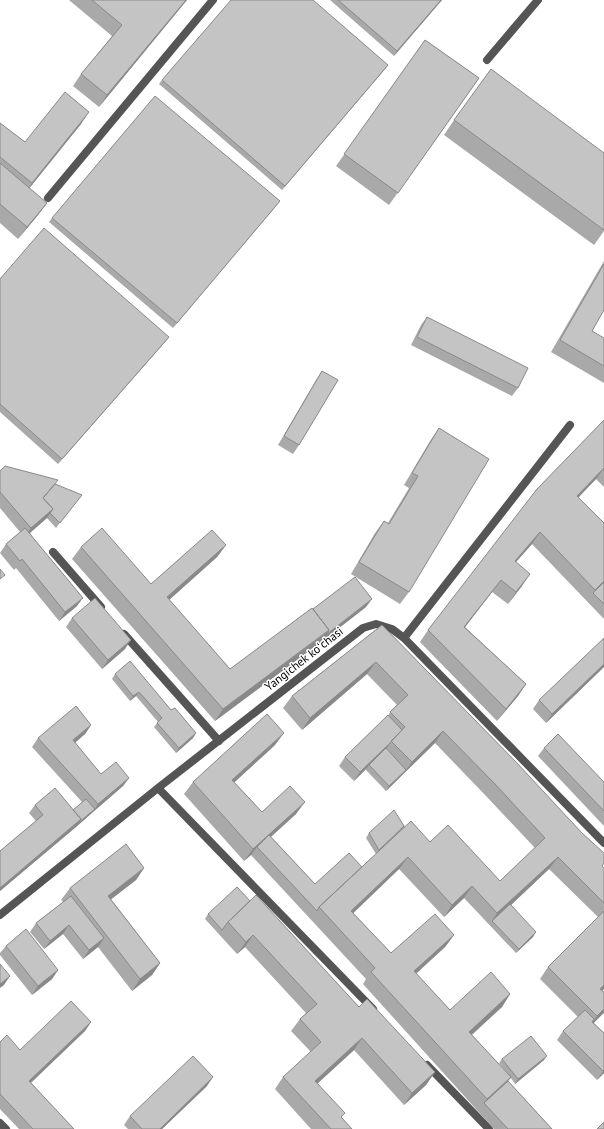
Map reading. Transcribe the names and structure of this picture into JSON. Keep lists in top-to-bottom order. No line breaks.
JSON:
{"streets":{"street":["Yangichek koʻchasi"]}}
